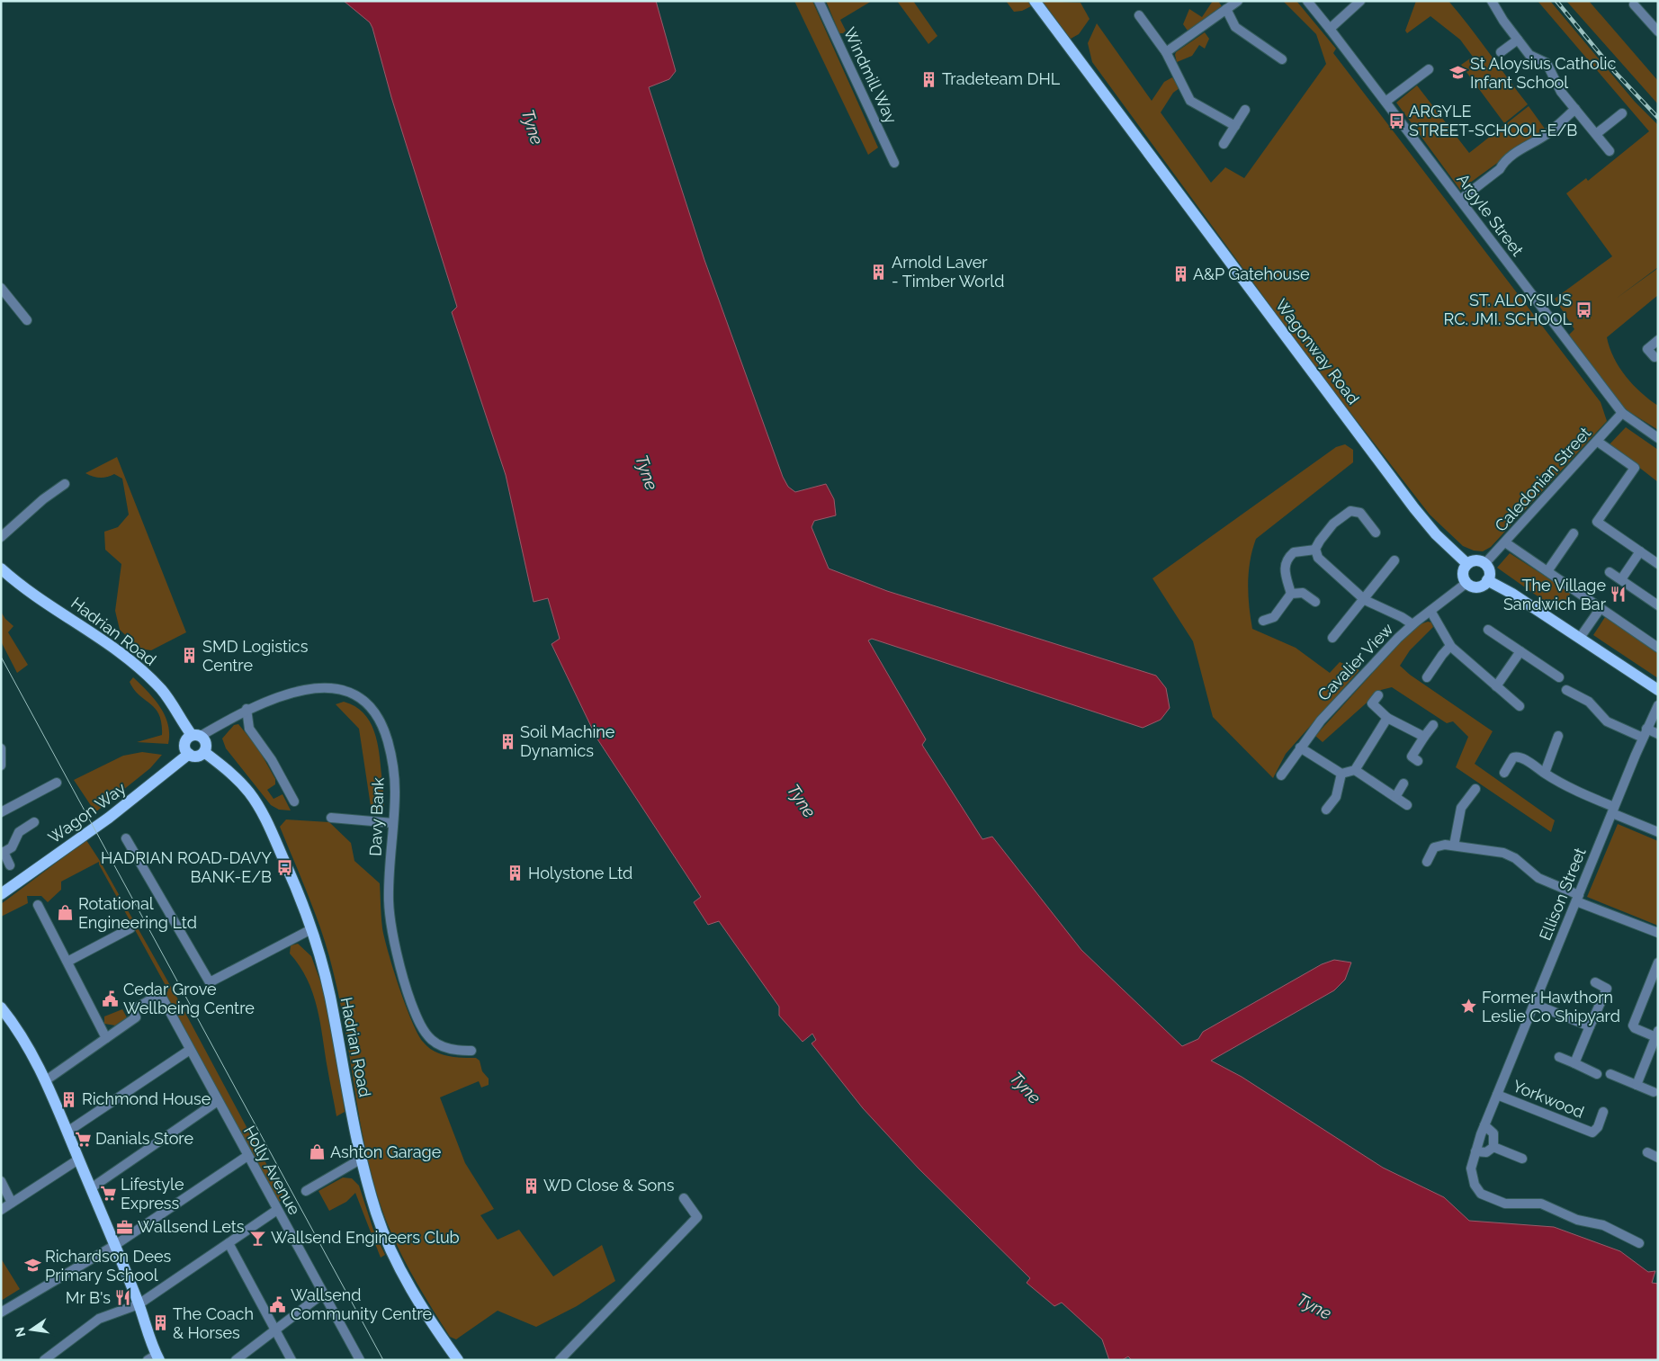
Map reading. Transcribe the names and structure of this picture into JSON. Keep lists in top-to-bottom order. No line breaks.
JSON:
{"streets":{"main road":["Wagonway Road","Hadrian Road","Wagon Way"],"street":["Windmill Way","Argyle Street","Caledonian Street","Cavalier View","Davy Bank","Ellison Street","Yorkwood","Holly Avenue"]},"crossings":[["Argyle Street","Caledonian Street"],["Wagonway Road","Caledonian Street"],["Wagonway Road","Cavalier View"],["Caledonian Street","Cavalier View"],["Hadrian Road","Wagon Way"],["Hadrian Road","Davy Bank"],["Wagon Way","Davy Bank"],["Ellison Street","Yorkwood"]],"water":["Tyne"],"places":{"school or university":["St Aloysius Catholic Infant School","Richardson Dees Primary School"],"building":["Tradeteam DHL","Arnold Laver - Timber World","A&P Gatehouse","SMD Logistics Centre","Soil Machine Dynamics","Holystone Ltd","Richmond House","WD Close & Sons","The Coach & Horses"],"bus stop":["ARGYLE STREET-SCHOOL-E/B","ST. ALOYSIUS RC. JMI. SCHOOL","HADRIAN ROAD-DAVY BANK-E/B"],"restaurant":["The Village Sandwich Bar","Mr B's"],"shop":["Rotational Engineering Ltd","Ashton Garage"],"public building":["Cedar Grove Wellbeing Centre","Wallsend Community Centre"],"place":["Former Hawthorn Leslie Co Shipyard"],"supermarket":["Danials Store","Lifestyle Express"],"office":["Wallsend Lets"],"bar":["Wallsend Engineers Club"]},"north":"left"}
